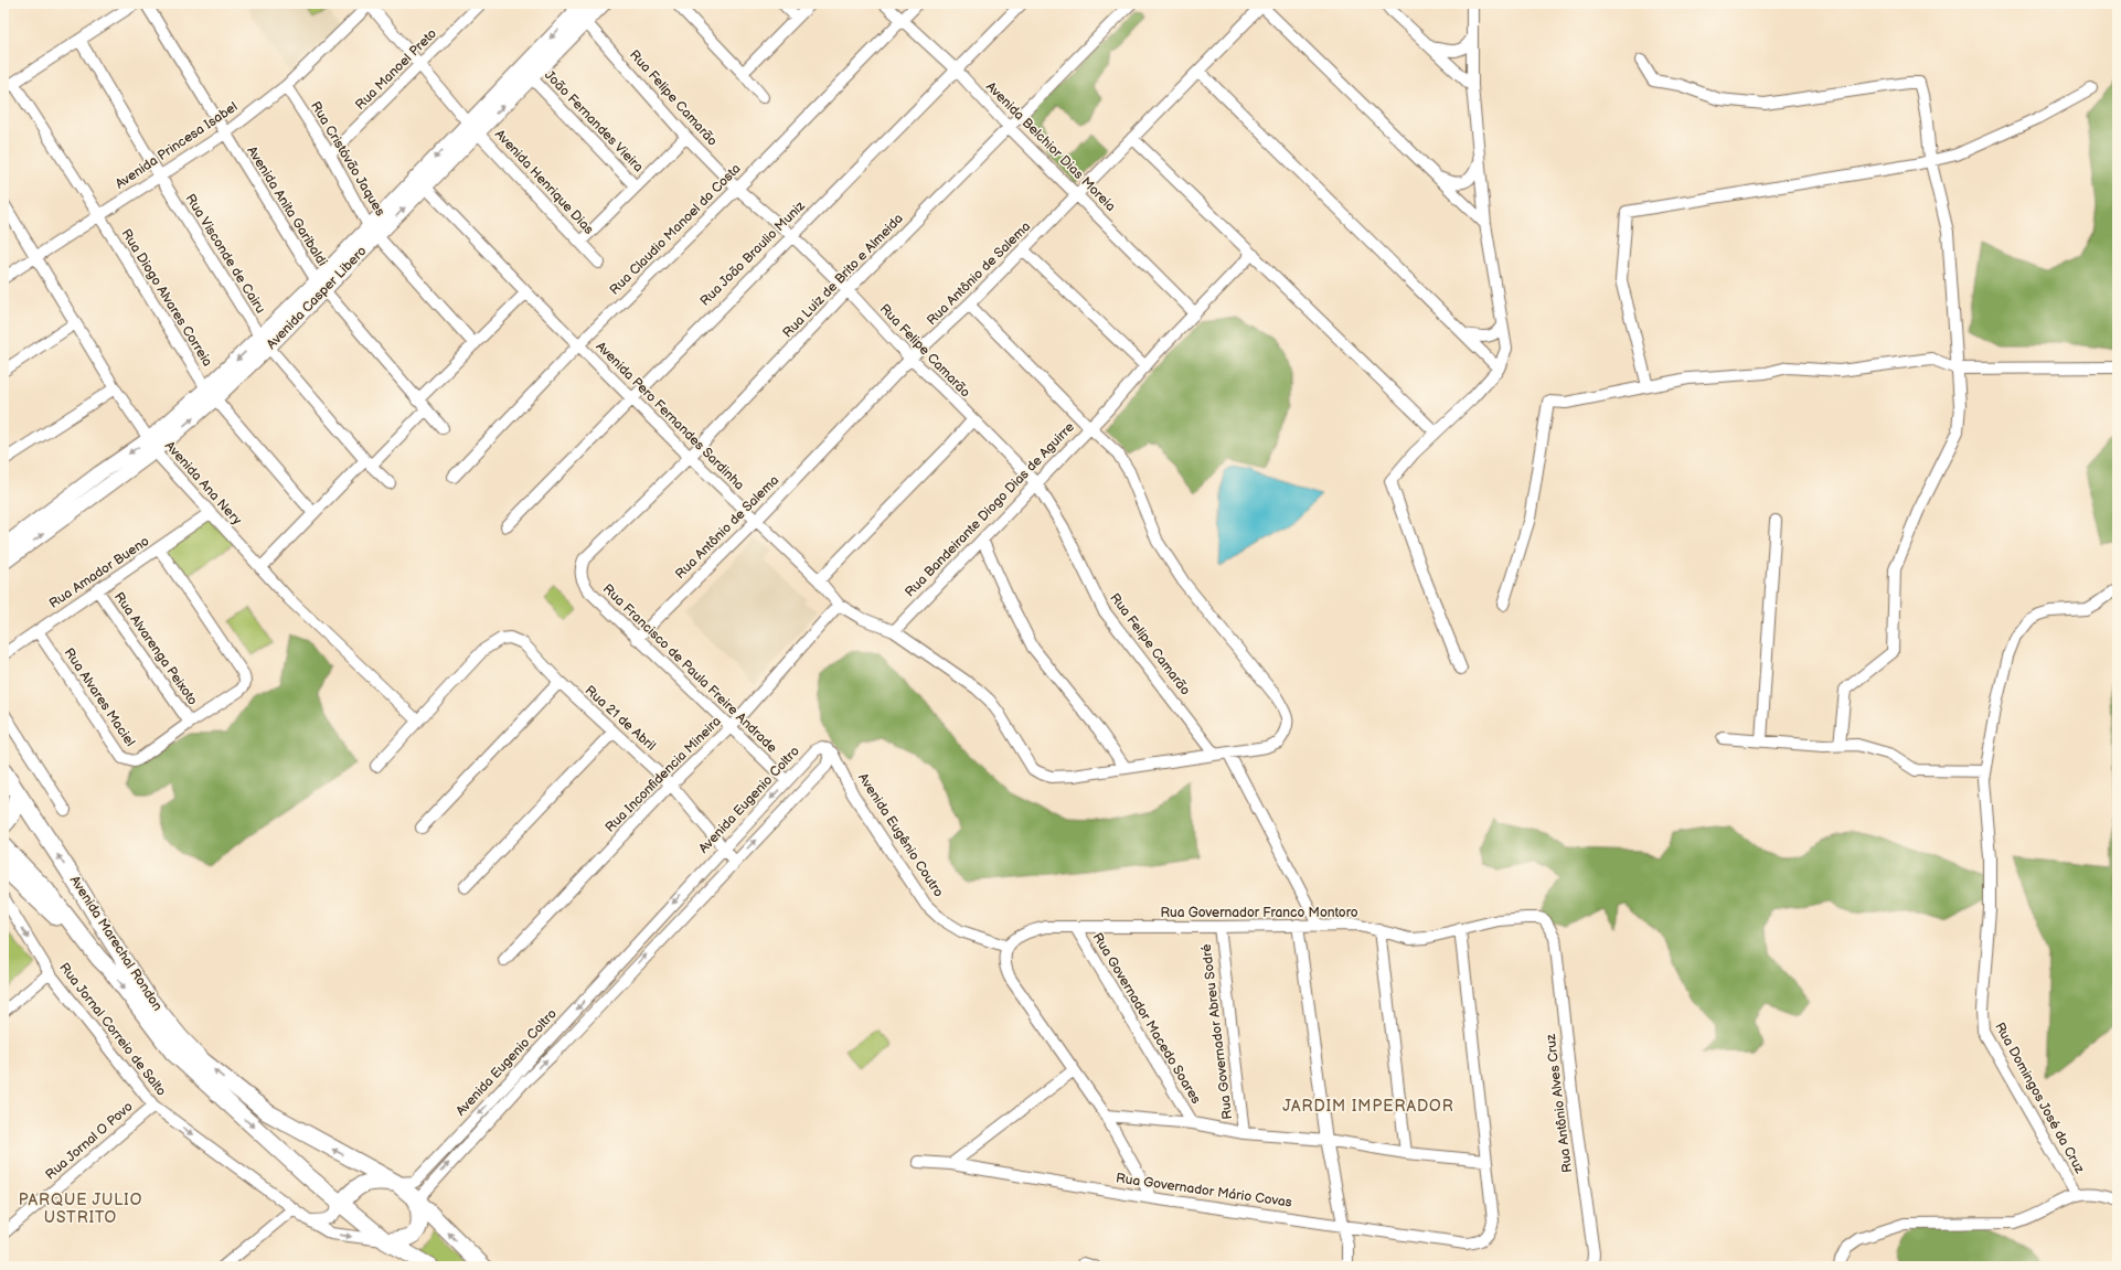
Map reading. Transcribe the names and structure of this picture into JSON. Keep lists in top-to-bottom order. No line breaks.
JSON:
{"streets":{"main road":["Avenida Marechal Rondon"],"street":["Rua Manoel Preto","Rua Felipe Camarão","João Fernandes Vieira","Avenida Princesa Isabel","Avenida Belchior Dias Moreia","Rua Cristóvão Jaques","Avenida Henrique Dias","Avenida Anita Garibaldi","Rua Claudio Manoel da Costa","Rua Visconde de Cairu","Rua João Braulio Muniz","Rua Antônio de Salema","Rua Luiz de Brito e Almeida","Rua Diogo Alvares Correia","Avenida Casper Libero","Avenida Pero Fernandes Sardinha","Avenida Ana Nery","Rua Bandeirante Diogo Dias de Aguirre","Rua Amador Bueno","Rua Alvarenga Peixoto","Rua Francisco de Paula Freire Andrade","Rua Alvares Maciel","Rua 21 de Abril","Rua Inconfidencia Mineira","Avenida Eugenio Coltro","Avenida Eugênio Coutro","Rua Governador Franco Montoro","Rua Governador Macedo Soares","Rua Jornal Correio de Salto","Rua Governador Abreu Sodré","Rua Domingos José da Cruz","Rua Antônio Alves Cruz","Rua Jornal O Povo","Rua Governador Mário Covas"]},"crossings":[["Rua Manoel Preto","Rua Cristóvão Jaques"],["Rua Manoel Preto","Avenida Henrique Dias"],["Rua Felipe Camarão","Rua Claudio Manoel da Costa"],["Rua Felipe Camarão","Rua João Braulio Muniz"],["Rua Felipe Camarão","Rua Antônio de Salema"],["Rua Felipe Camarão","Rua Luiz de Brito e Almeida"],["Rua Felipe Camarão","Avenida Casper Libero"],["Rua Felipe Camarão","Rua Bandeirante Diogo Dias de Aguirre"],["João Fernandes Vieira","Avenida Casper Libero"],["Avenida Princesa Isabel","Rua Cristóvão Jaques"],["Avenida Princesa Isabel","Avenida Henrique Dias"],["Avenida Princesa Isabel","Avenida Anita Garibaldi"],["Avenida Princesa Isabel","Rua Visconde de Cairu"],["Avenida Princesa Isabel","Rua Diogo Alvares Correia"],["Avenida Princesa Isabel","Avenida Ana Nery"],["Avenida Belchior Dias Moreia","Rua Claudio Manoel da Costa"],["Avenida Belchior Dias Moreia","Rua João Braulio Muniz"],["Avenida Belchior Dias Moreia","Rua Antônio de Salema"],["Avenida Belchior Dias Moreia","Rua Luiz de Brito e Almeida"],["Avenida Belchior Dias Moreia","Rua Bandeirante Diogo Dias de Aguirre"],["Rua Cristóvão Jaques","Avenida Casper Libero"],["Avenida Henrique Dias","Avenida Casper Libero"],["Avenida Anita Garibaldi","Avenida Casper Libero"],["Rua Claudio Manoel da Costa","Avenida Pero Fernandes Sardinha"],["Rua Visconde de Cairu","Avenida Casper Libero"],["Rua João Braulio Muniz","Avenida Pero Fernandes Sardinha"],["Rua Antônio de Salema","Avenida Pero Fernandes Sardinha"],["Rua Antônio de Salema","Rua Francisco de Paula Freire Andrade"],["Rua Luiz de Brito e Almeida","Avenida Pero Fernandes Sardinha"],["Rua Luiz de Brito e Almeida","Rua Francisco de Paula Freire Andrade"],["Rua Diogo Alvares Correia","Avenida Casper Libero"],["Avenida Casper Libero","Avenida Pero Fernandes Sardinha"],["Avenida Casper Libero","Avenida Ana Nery"],["Avenida Pero Fernandes Sardinha","Rua Bandeirante Diogo Dias de Aguirre"],["Avenida Pero Fernandes Sardinha","Rua Inconfidencia Mineira"],["Avenida Ana Nery","Rua Amador Bueno"],["Avenida Ana Nery","Rua 21 de Abril"],["Rua Amador Bueno","Rua Alvarenga Peixoto"],["Rua Amador Bueno","Rua Alvares Maciel"],["Rua Alvarenga Peixoto","Rua Alvares Maciel"],["Rua Francisco de Paula Freire Andrade","Rua Inconfidencia Mineira"],["Rua Francisco de Paula Freire Andrade","Avenida Eugenio Coltro"],["Rua 21 de Abril","Rua Inconfidencia Mineira"],["Rua 21 de Abril","Avenida Eugenio Coltro"],["Avenida Eugenio Coltro","Avenida Eugênio Coutro"],["Avenida Eugenio Coltro","Avenida Marechal Rondon"],["Avenida Eugenio Coltro","Rua Jornal Correio de Salto"],["Avenida Eugênio Coutro","Rua Governador Franco Montoro"],["Rua Governador Franco Montoro","Rua Governador Macedo Soares"],["Rua Governador Franco Montoro","Rua Governador Abreu Sodré"],["Rua Governador Franco Montoro","Rua Antônio Alves Cruz"],["Avenida Marechal Rondon","Rua Jornal Correio de Salto"],["Rua Jornal Correio de Salto","Rua Jornal O Povo"]],"one_way":["Rua Jornal Correio de Salto"],"districts":["JARDIM IMPERADOR","PARQUE JULIO USTRITO"]}
